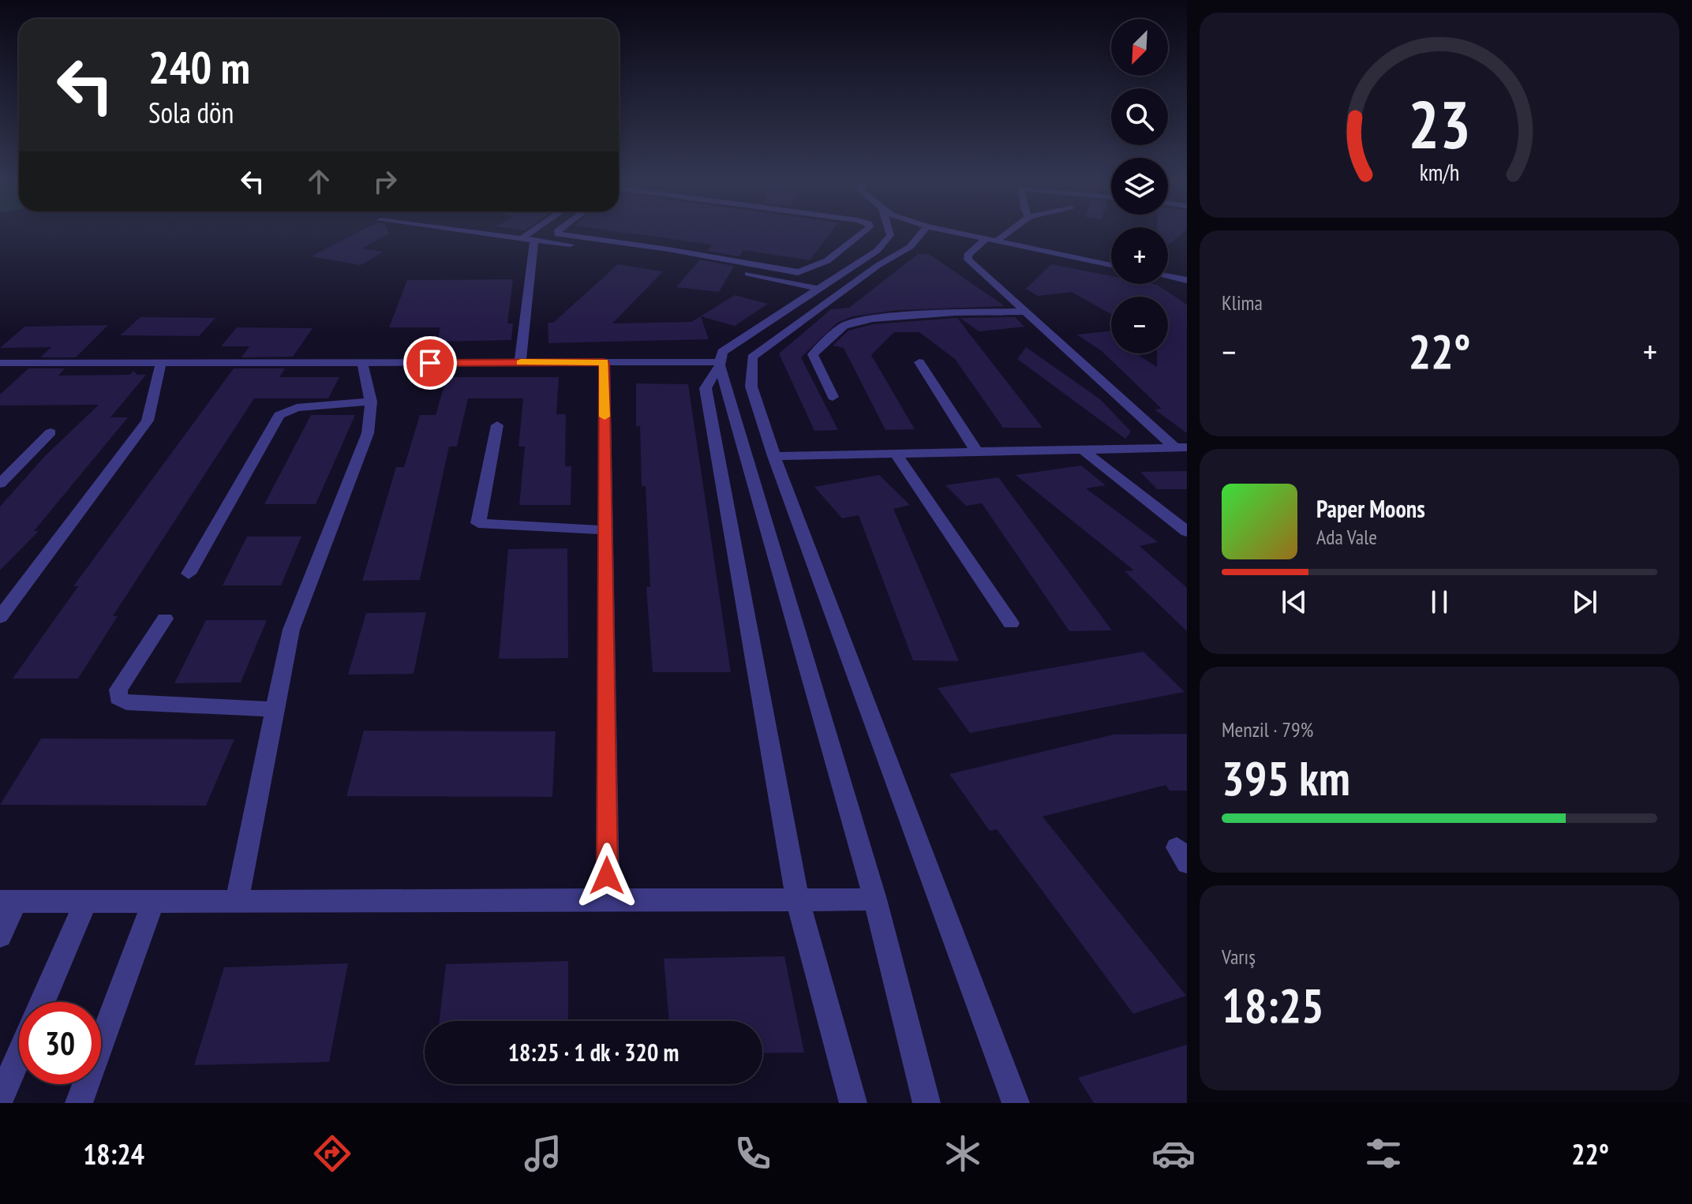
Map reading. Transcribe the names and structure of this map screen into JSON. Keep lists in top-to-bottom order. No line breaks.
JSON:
{"north":"bottom left","page":{"map_buttons":["+","−"],"turn":["240 m","Sola dön"],"tile":["Klima",["Menzil · 79%","395 km"],["Varış","18:25"]],"heat":["−","22°","+"],"song":["Paper Moons","Ada Vale"],"limit":"30","trip":"18:25 · 1 dk · 320 m","tabs":["18:24","22°"],"gauge":["23","km/h"]}}
